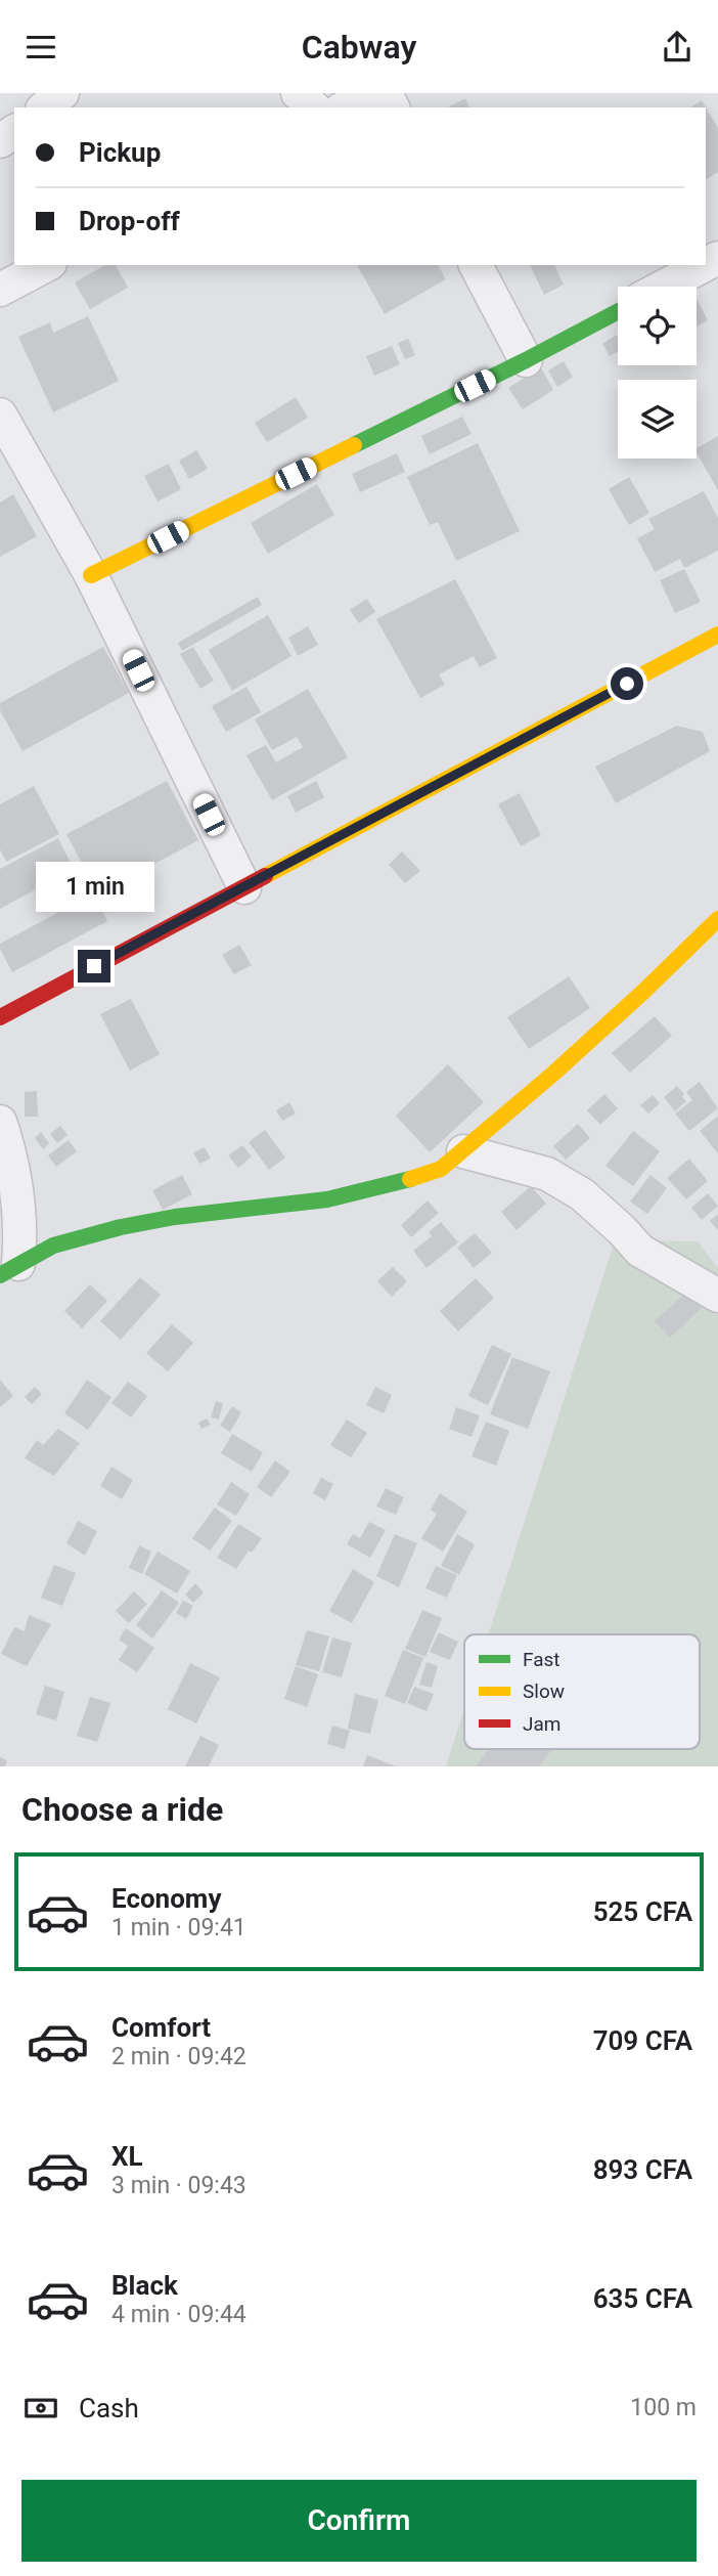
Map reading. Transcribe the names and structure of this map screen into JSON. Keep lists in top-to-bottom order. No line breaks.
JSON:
{"legend":["Fast","Slow","Jam"],"page":{"header":"Cabway","banner":["Pickup","Drop-off"],"bubble":"1 min","heading":"Choose a ride","list":[{"name":"Economy","note":"1 min · 09:41","value":"525 CFA"},{"name":"Comfort","note":"2 min · 09:42","value":"709 CFA"},{"name":"XL","note":"3 min · 09:43","value":"893 CFA"},{"name":"Black","note":"4 min · 09:44","value":"635 CFA"}],"pay":["Cash","100 m"],"buttons":"Confirm"}}
